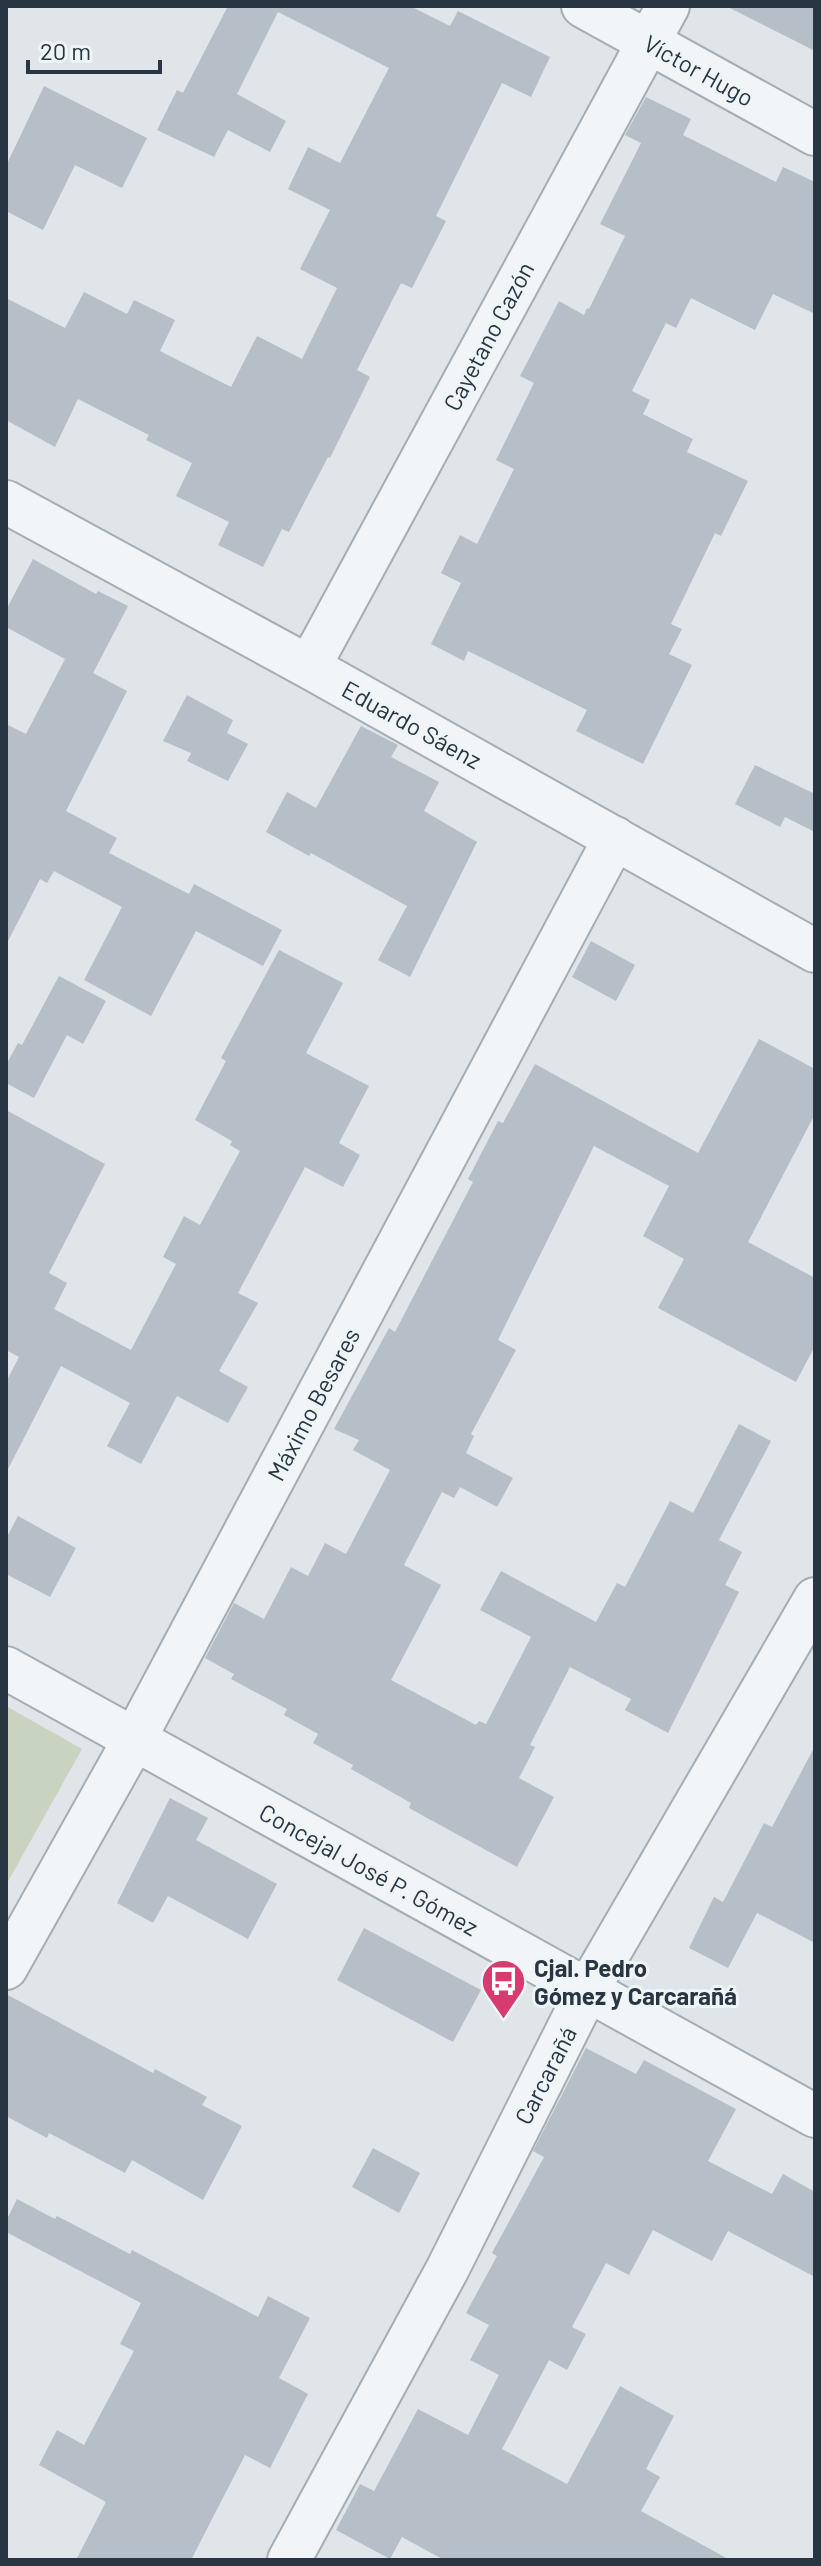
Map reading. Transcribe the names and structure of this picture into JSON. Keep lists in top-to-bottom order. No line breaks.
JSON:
{"streets":{"street":["Víctor Hugo","Cayetano Cazón","Eduardo Sáenz","Máximo Besares","Concejal José P. Gómez","Carcarañá"]},"crossings":[["Víctor Hugo","Cayetano Cazón"],["Cayetano Cazón","Eduardo Sáenz"],["Eduardo Sáenz","Máximo Besares"],["Máximo Besares","Concejal José P. Gómez"],["Concejal José P. Gómez","Carcarañá"]],"places":{"bus stop":["Cjal. Pedro Gómez y Carcarañá"]},"scale_bar":"20 m"}
